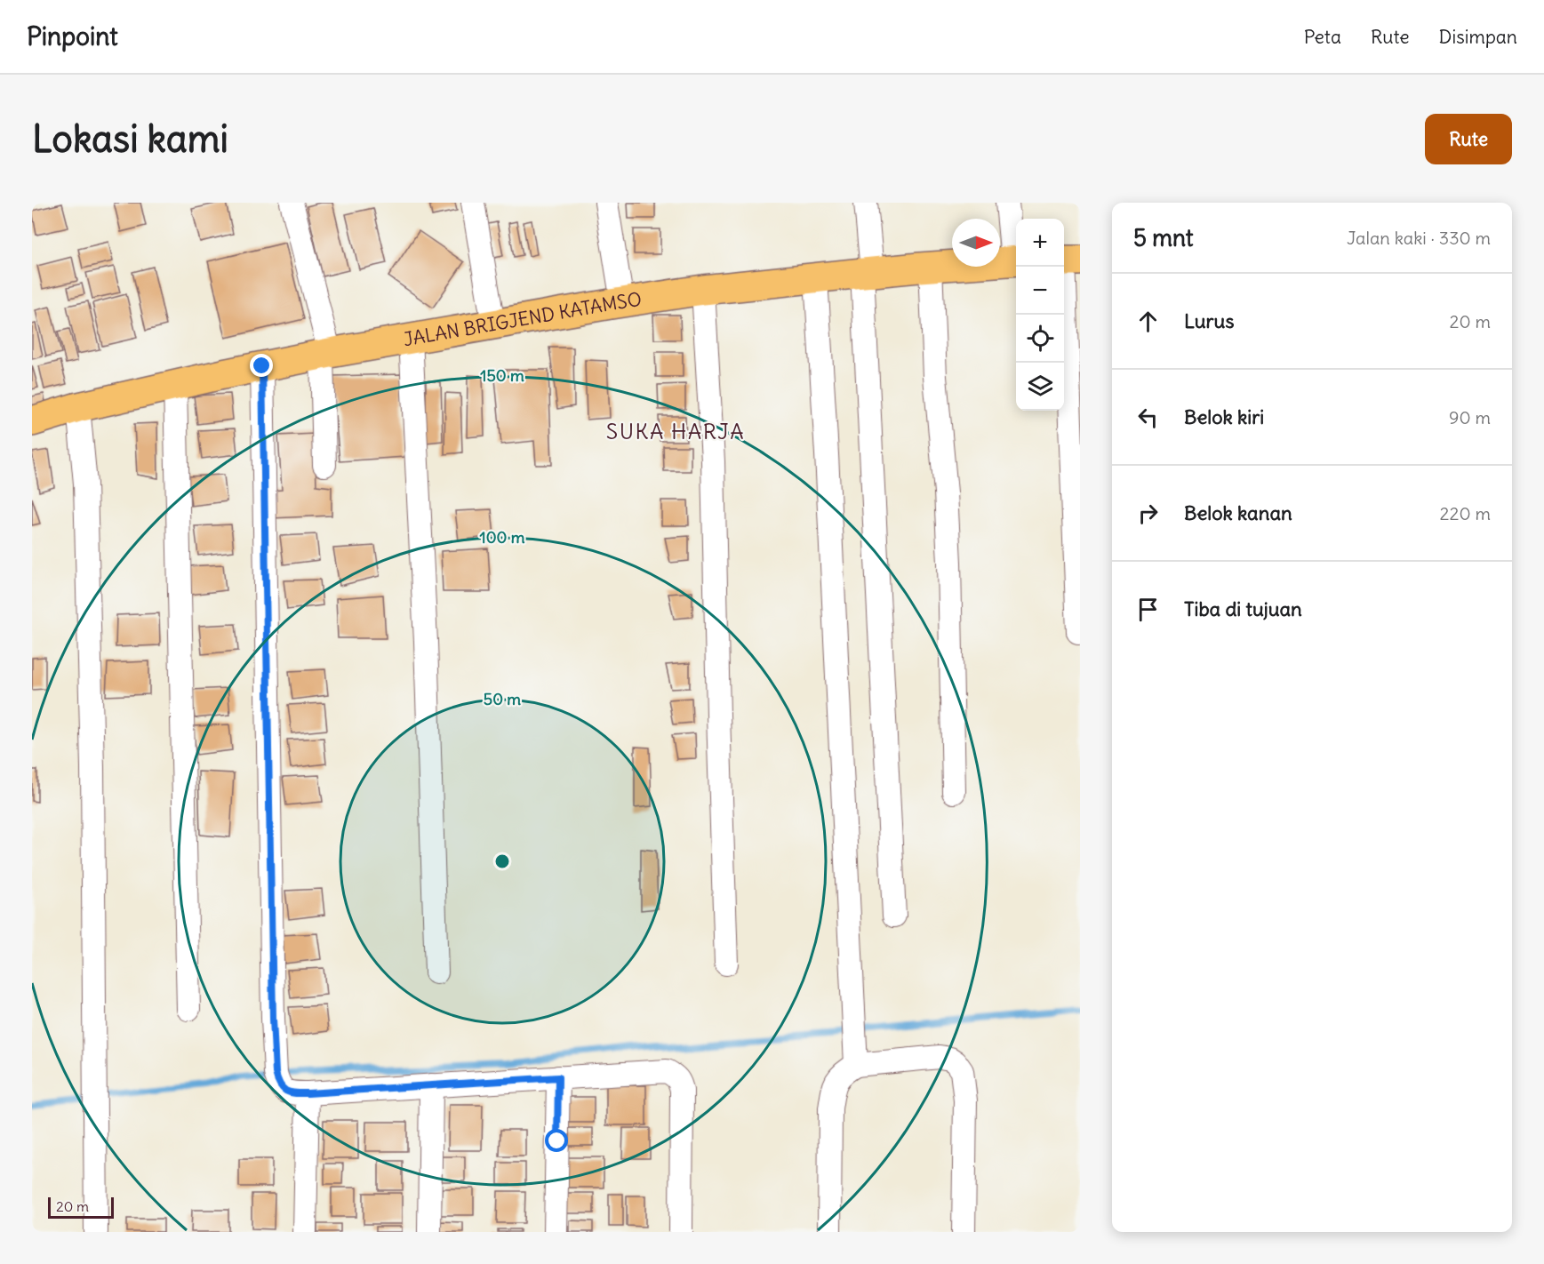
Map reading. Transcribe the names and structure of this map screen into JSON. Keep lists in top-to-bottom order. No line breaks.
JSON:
{"streets":{"highway":["JALAN BRIGJEND KATAMSO"]},"districts":["SUKA HARJA"],"scale_bar":"20 m","north":"right","page":{"header":"Pinpoint","nav":["Peta","Rute","Disimpan"],"buttons":"Rute","title":"Lokasi kami","heading":["5 mnt","Jalan kaki · 330 m"],"map_buttons":["+","−"],"list":[["Lurus","20 m"],["Belok kiri","90 m"],["Belok kanan","220 m"],"Tiba di tujuan"],"scale":"20 m"},"rings":["150 m","100 m","50 m"]}
